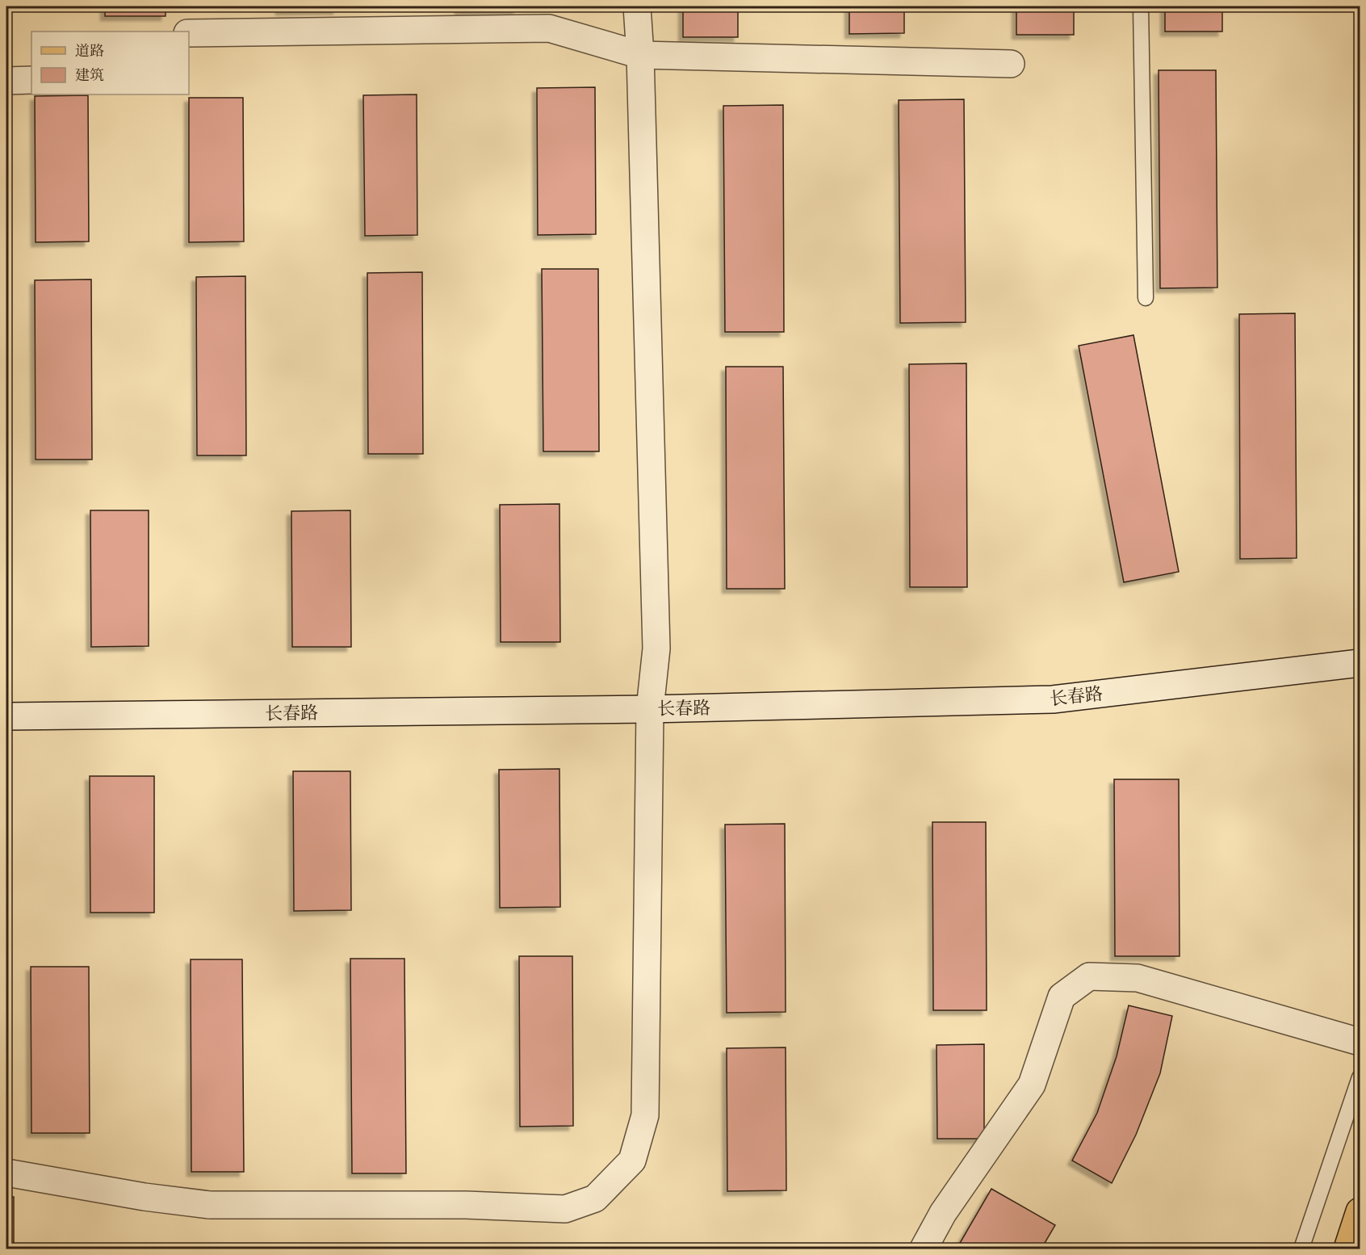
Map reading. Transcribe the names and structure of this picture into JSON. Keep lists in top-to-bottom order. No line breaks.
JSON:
{"streets":{"street":["长春路"]},"legend":["道路","建筑"]}
